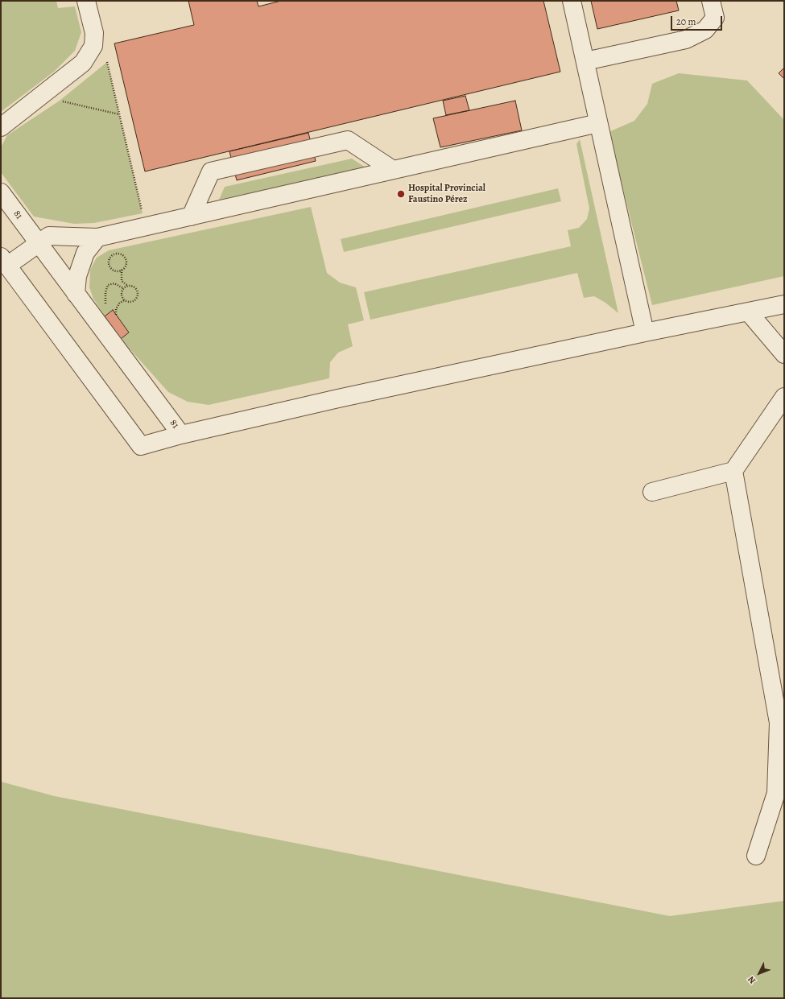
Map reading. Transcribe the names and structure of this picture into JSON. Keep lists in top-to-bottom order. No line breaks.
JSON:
{"streets":{"street":["81"]},"places":["Hospital Provincial Faustino Pérez"],"scale_bar":"20 m","north":"bottom left"}
